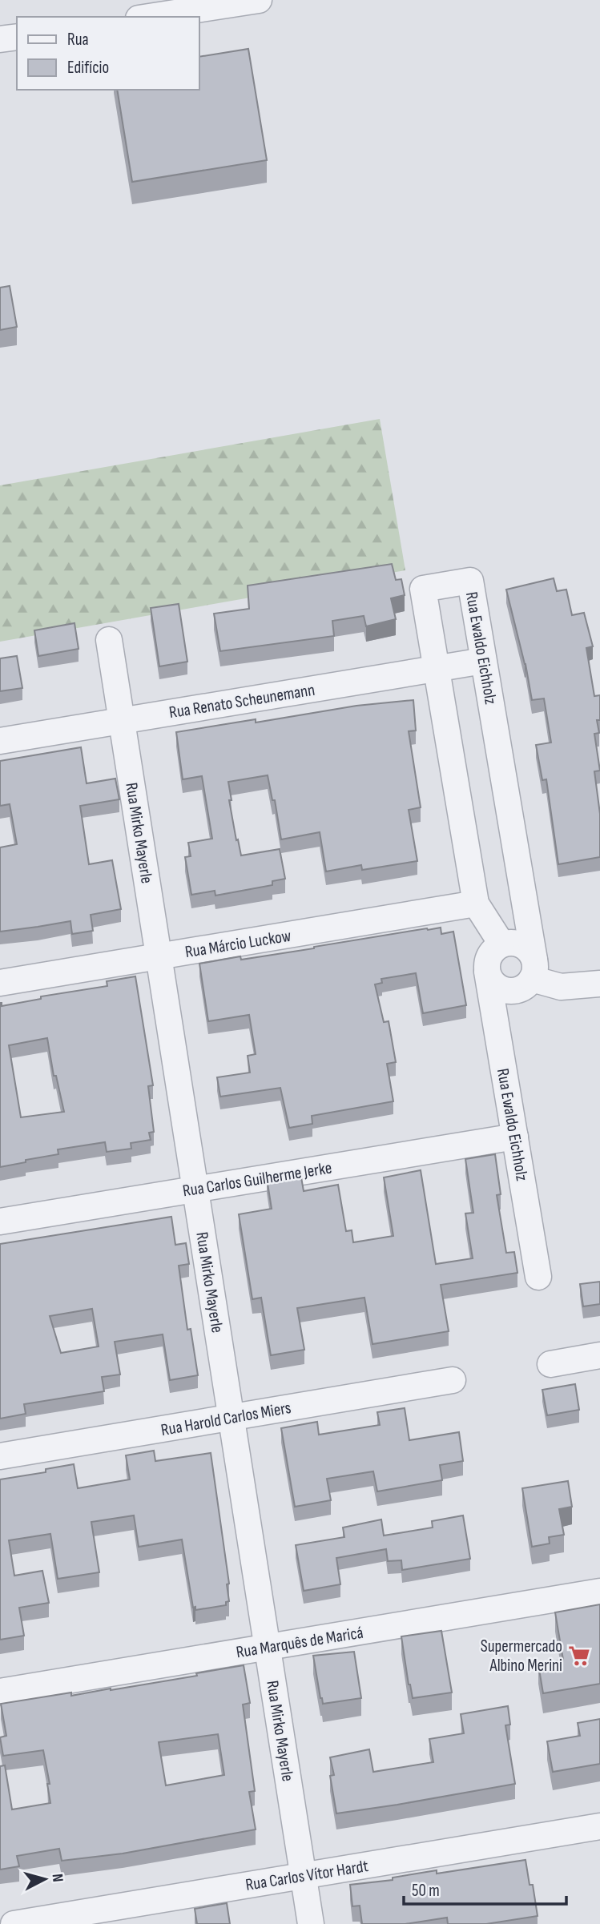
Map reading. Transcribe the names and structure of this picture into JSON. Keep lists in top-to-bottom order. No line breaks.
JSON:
{"streets":{"street":["Rua Ewaldo Eichholz","Rua Renato Scheunemann","Rua Mirko Mayerle","Rua Márcio Luckow","Rua Carlos Guilherme Jerke","Rua Harold Carlos Miers","Rua Marquês de Maricá","Rua Carlos Vítor Hardt"]},"crossings":[["Rua Ewaldo Eichholz","Rua Renato Scheunemann"],["Rua Ewaldo Eichholz","Rua Márcio Luckow"],["Rua Ewaldo Eichholz","Rua Carlos Guilherme Jerke"],["Rua Renato Scheunemann","Rua Mirko Mayerle"],["Rua Mirko Mayerle","Rua Márcio Luckow"],["Rua Mirko Mayerle","Rua Carlos Guilherme Jerke"],["Rua Mirko Mayerle","Rua Harold Carlos Miers"],["Rua Mirko Mayerle","Rua Marquês de Maricá"],["Rua Mirko Mayerle","Rua Carlos Vítor Hardt"]],"places":{"supermarket":["Supermercado Albino Merini"]},"legend":["Rua","Edifício"],"scale_bar":"50 m","north":"right"}
